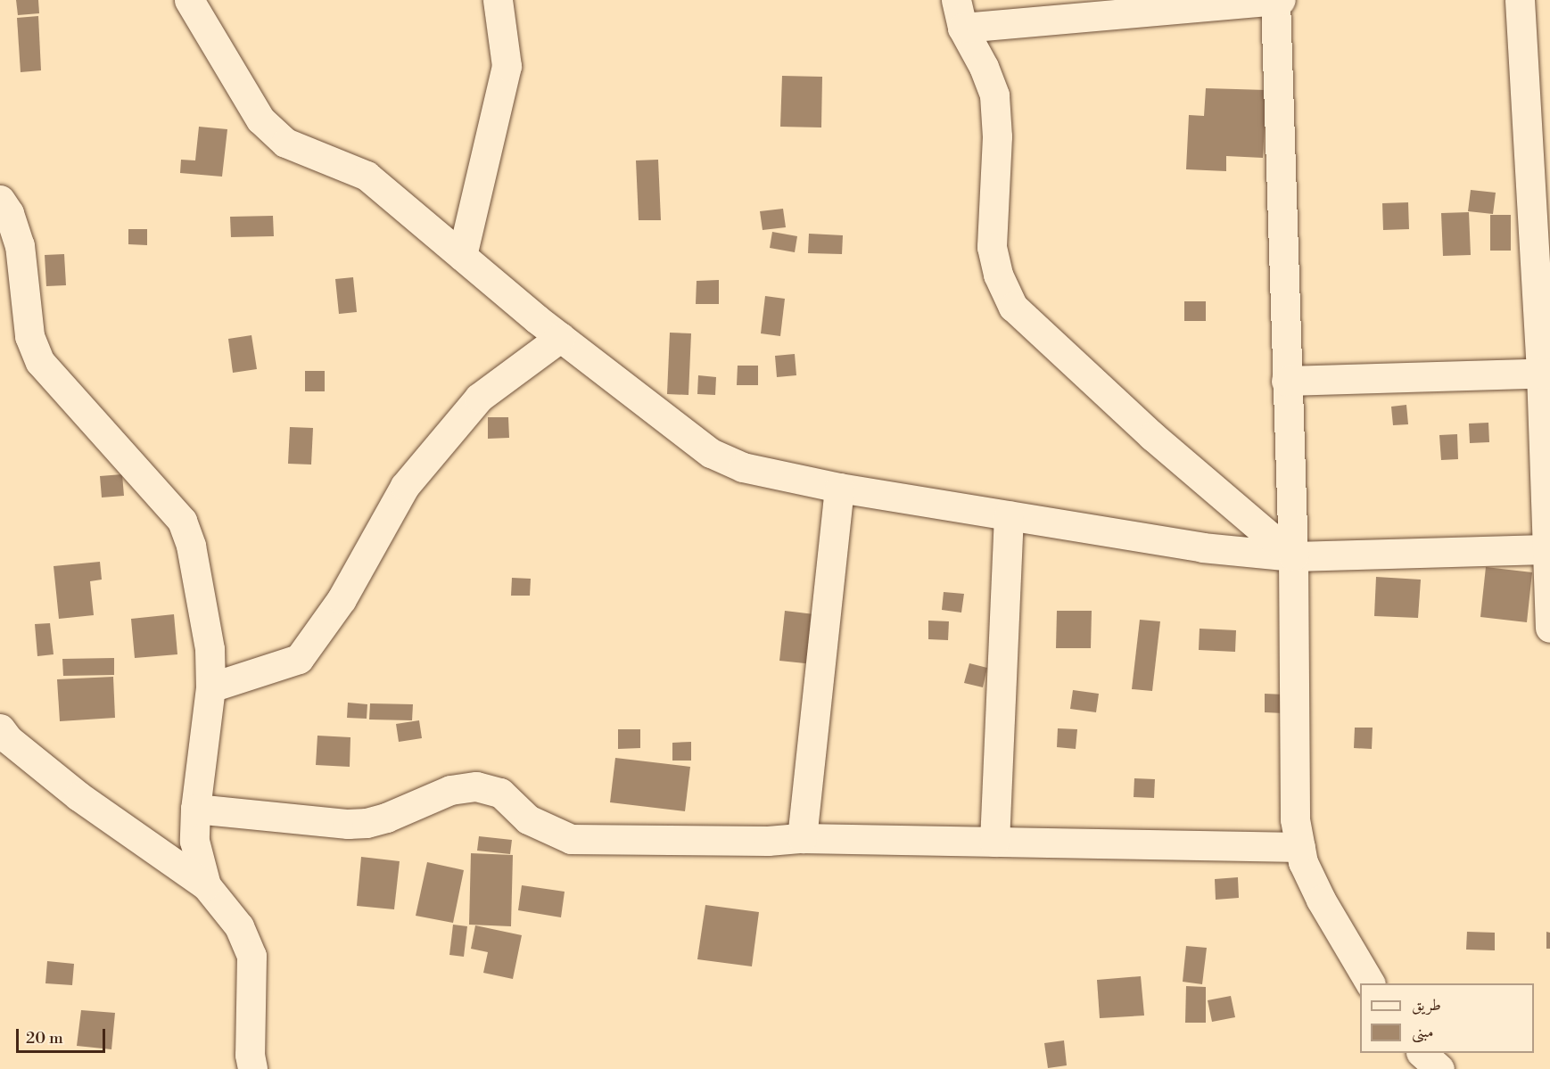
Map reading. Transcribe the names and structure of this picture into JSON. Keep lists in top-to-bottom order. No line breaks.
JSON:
{"legend":["طريق","مبنى"],"scale_bar":"20 m"}
